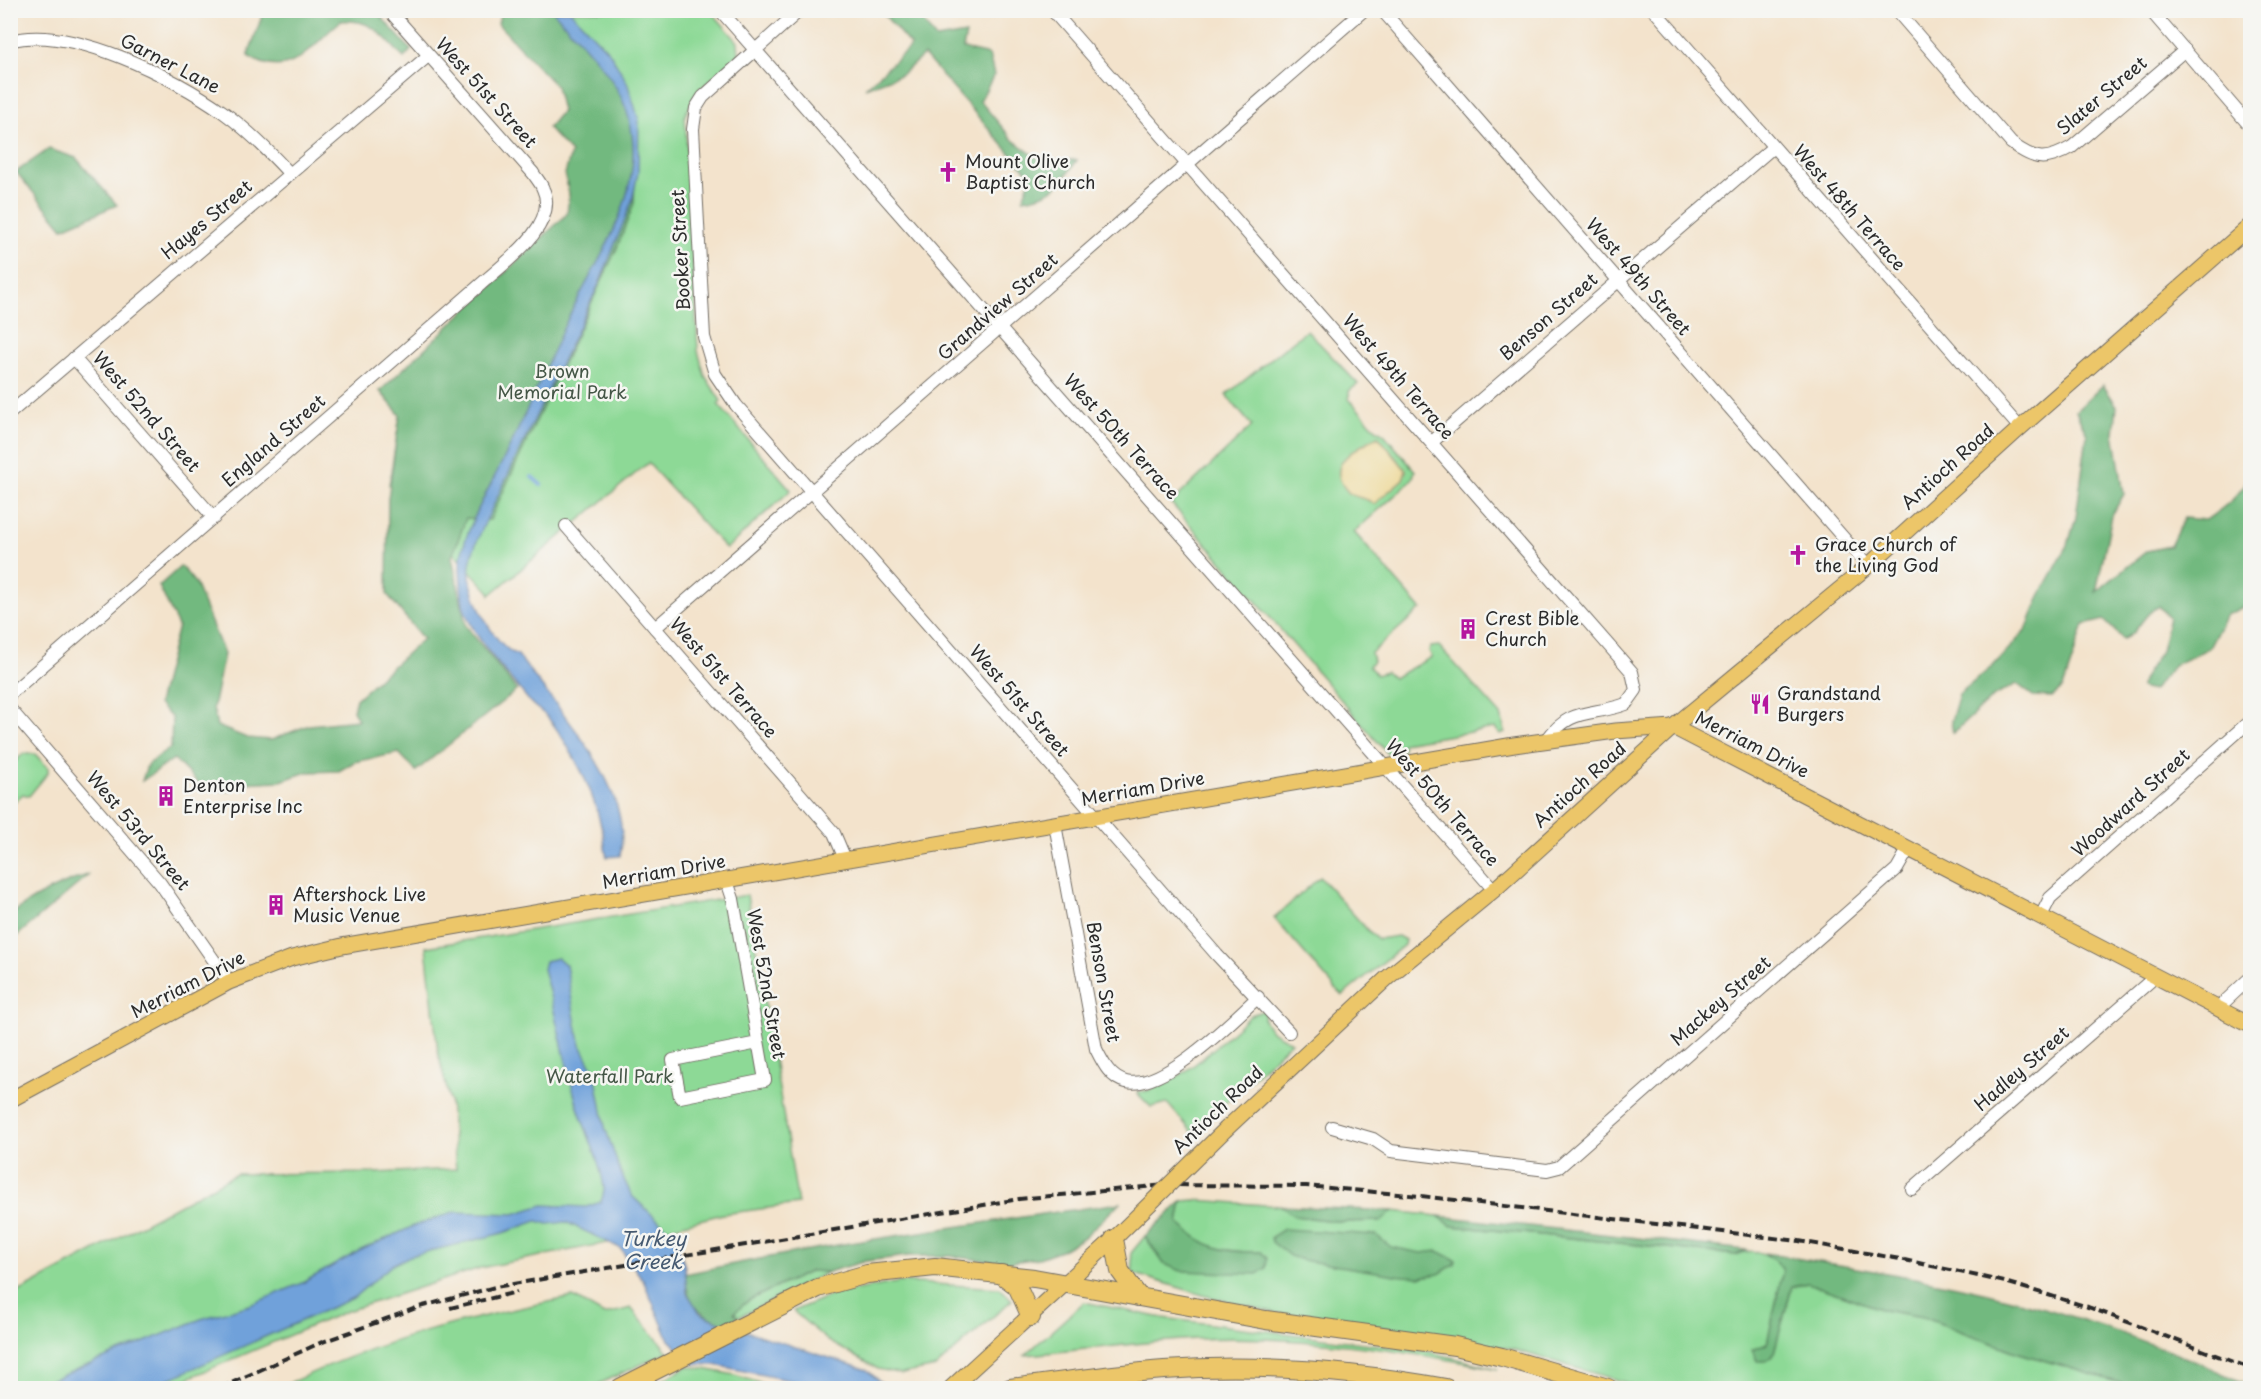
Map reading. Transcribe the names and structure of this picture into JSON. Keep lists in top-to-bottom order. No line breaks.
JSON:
{"streets":{"main road":["Antioch Road","Merriam Drive"],"street":["Garner Lane","West 51st Street","Slater Street","West 48th Terrace","Hayes Street","Booker Street","West 49th Street","Grandview Street","Benson Street","West 49th Terrace","West 52nd Street","West 50th Terrace","England Street","West 51st Terrace","Woodward Street","West 53rd Street","Mackey Street","Hadley Street"]},"crossings":[["Garner Lane","Hayes Street"],["West 51st Street","Hayes Street"],["West 51st Street","Booker Street"],["West 51st Street","Grandview Street"],["West 51st Street","Benson Street"],["West 51st Street","England Street"],["West 51st Street","Merriam Drive"],["West 48th Terrace","Benson Street"],["West 48th Terrace","Antioch Road"],["Hayes Street","West 52nd Street"],["Booker Street","West 50th Terrace"],["West 49th Street","Benson Street"],["West 49th Street","Antioch Road"],["Grandview Street","West 49th Terrace"],["Grandview Street","West 50th Terrace"],["Grandview Street","West 51st Terrace"],["Benson Street","West 49th Terrace"],["Benson Street","Merriam Drive"],["West 49th Terrace","Merriam Drive"],["West 52nd Street","England Street"],["West 52nd Street","Merriam Drive"],["West 50th Terrace","Antioch Road"],["West 50th Terrace","Merriam Drive"],["Antioch Road","Merriam Drive"],["West 51st Terrace","Merriam Drive"],["Merriam Drive","Woodward Street"],["Merriam Drive","West 53rd Street"],["Merriam Drive","Mackey Street"],["Merriam Drive","Hadley Street"]],"water":["Turkey Creek"],"parks":["Brown Memorial Park","Waterfall Park"],"places":{"church":["Mount Olive Baptist Church","Grace Church of the Living God"],"building":["Crest Bible Church","Denton Enterprise Inc","Aftershock Live Music Venue"],"restaurant":["Grandstand Burgers"]}}
